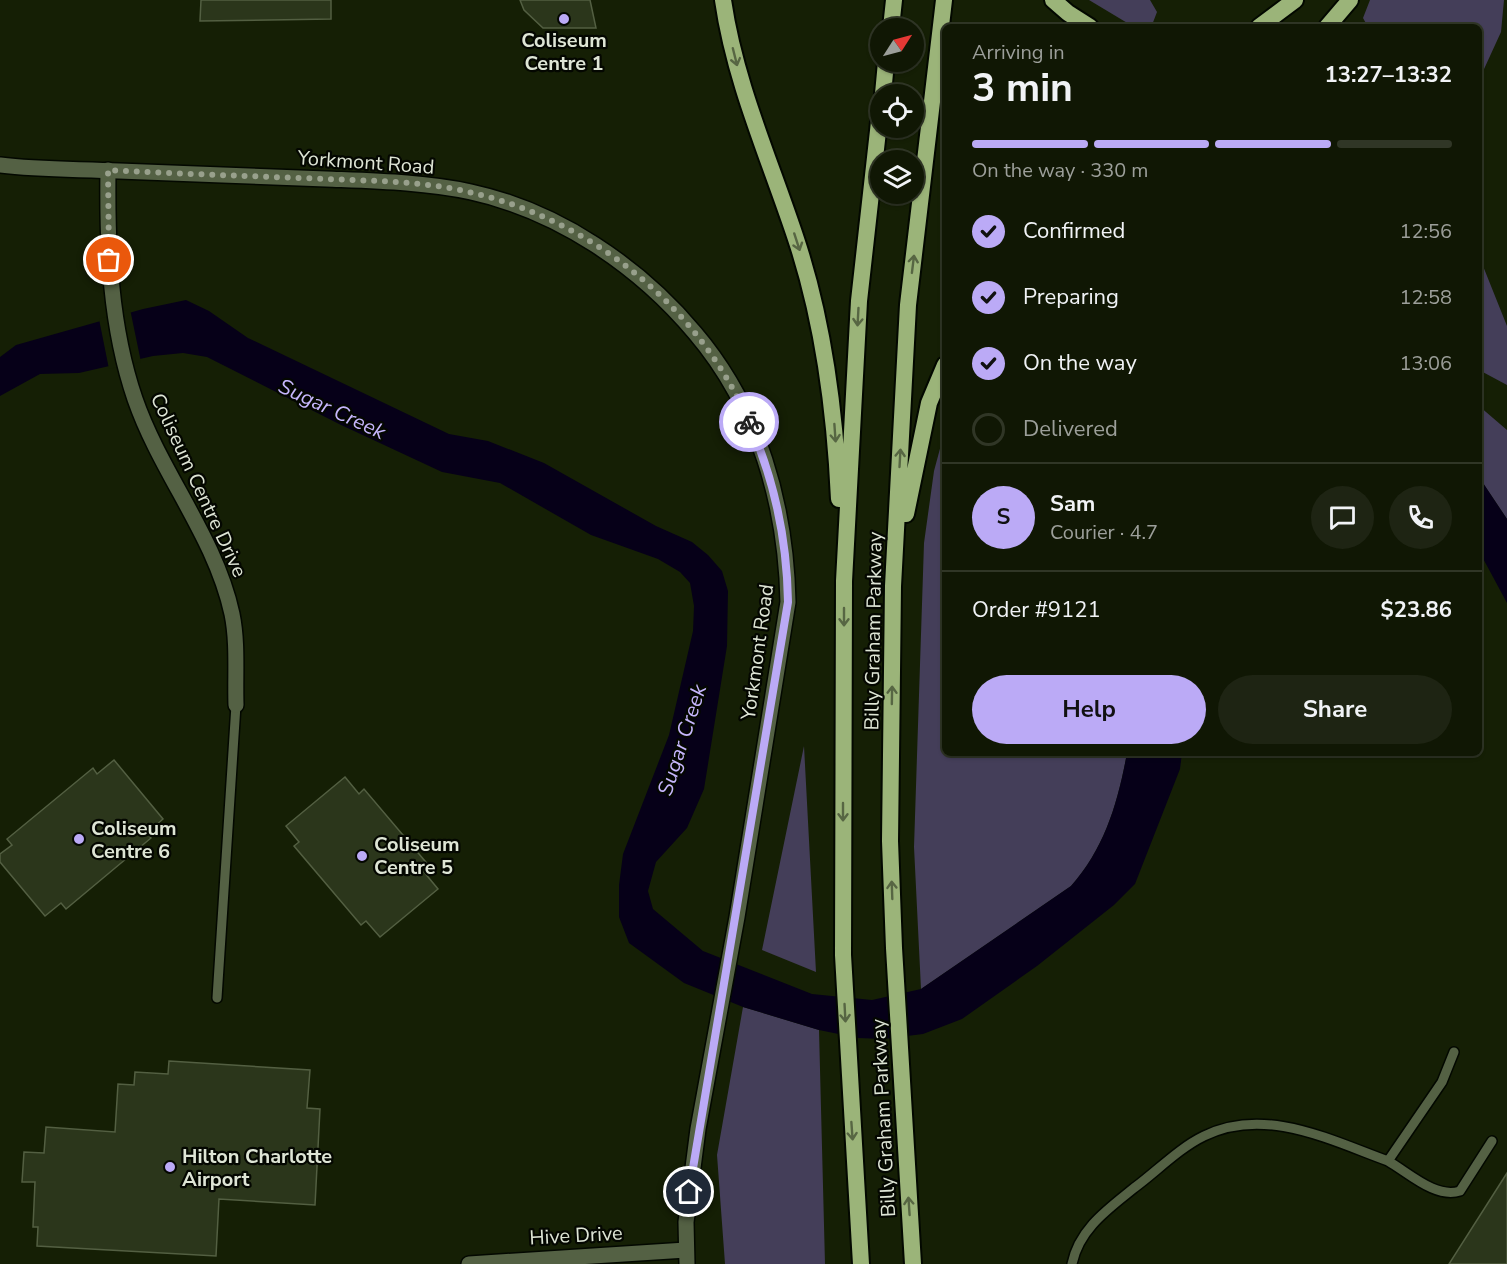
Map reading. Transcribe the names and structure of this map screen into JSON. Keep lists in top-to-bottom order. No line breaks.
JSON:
{"streets":{"highway":["Billy Graham Parkway"],"street":["Yorkmont Road","Coliseum Centre Drive","Hive Drive"]},"crossings":[["Yorkmont Road","Coliseum Centre Drive"],["Yorkmont Road","Hive Drive"]],"water":["Sugar Creek"],"places":["Coliseum Centre 1","Coliseum Centre 6","Coliseum Centre 5","Hilton Charlotte Airport"],"north":"top right","page":{"heading":["3 min","Arriving in","13:27–13:32"],"panel":["Sam","Courier · 4.7","Order #9121","$23.86"],"bar":"On the way · 330 m","list":[["Confirmed","12:56"],["Preparing","12:58"],["On the way","13:06"],"Delivered"],"round":"S","buttons":["Help","Share"]}}
